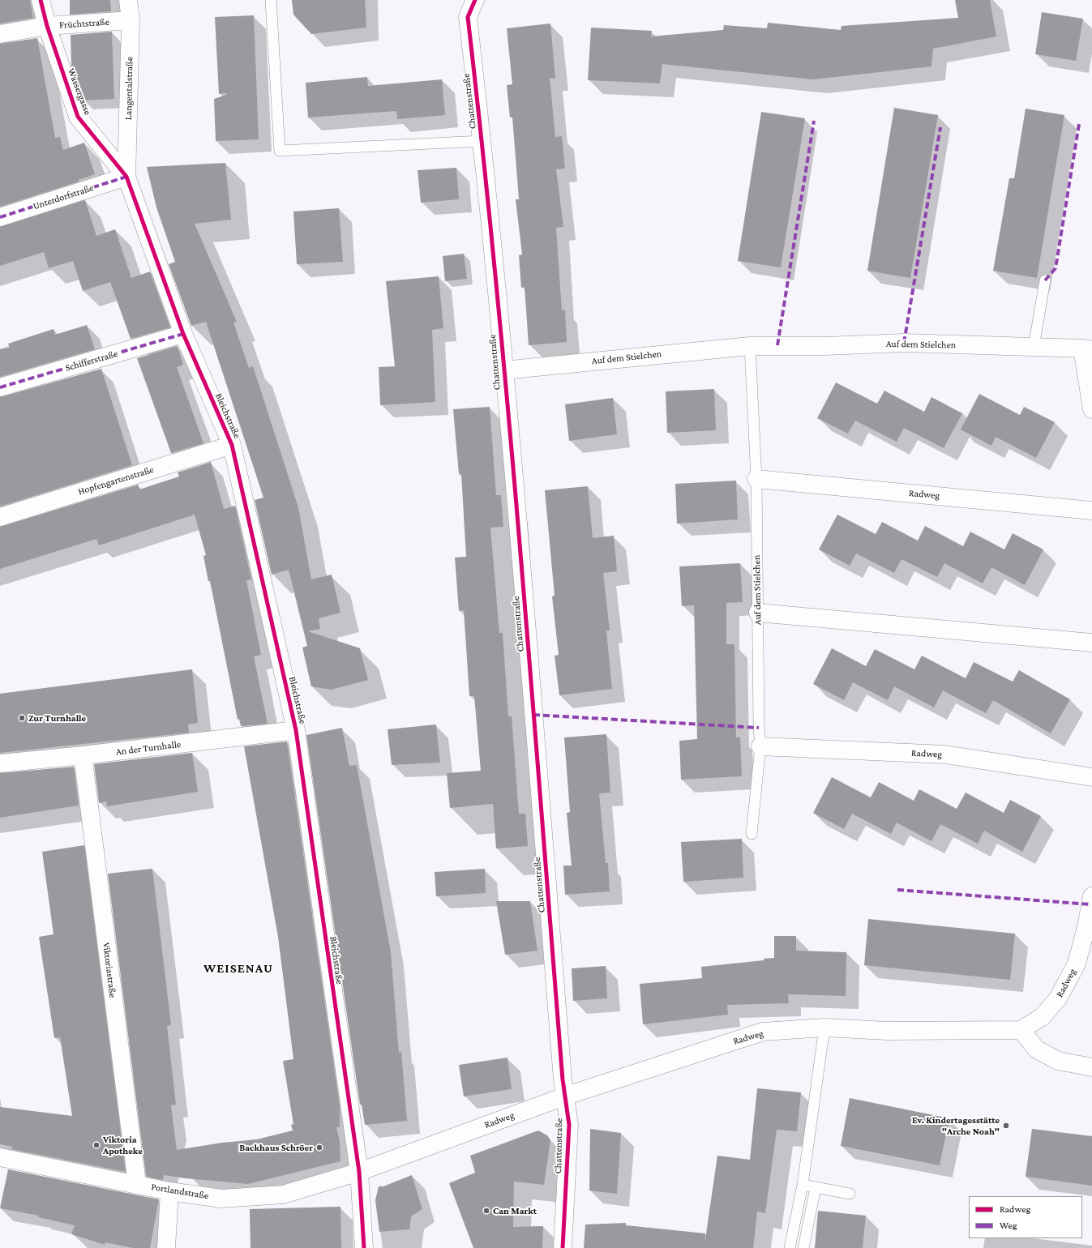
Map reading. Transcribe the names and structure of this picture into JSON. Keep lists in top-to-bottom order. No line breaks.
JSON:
{"streets":{"street":["Früchtstraße","Langentalstraße","Wassergasse","Chattenstraße","Unterdorfstraße","Auf dem Stielchen","Schifferstraße","Bleichstraße","Hopfengartenstraße","Radweg","An der Turnhalle","Viktoriastraße","Portlandstraße"]},"crossings":[["Früchtstraße","Langentalstraße"],["Früchtstraße","Wassergasse"],["Langentalstraße","Wassergasse"],["Langentalstraße","Unterdorfstraße"],["Langentalstraße","Bleichstraße"],["Wassergasse","Unterdorfstraße"],["Wassergasse","Bleichstraße"],["Chattenstraße","Auf dem Stielchen"],["Chattenstraße","Radweg"],["Unterdorfstraße","Bleichstraße"],["Auf dem Stielchen","Radweg"],["Schifferstraße","Bleichstraße"],["Bleichstraße","Hopfengartenstraße"],["Bleichstraße","Radweg"],["Bleichstraße","An der Turnhalle"],["Bleichstraße","Portlandstraße"],["Radweg","Portlandstraße"],["An der Turnhalle","Viktoriastraße"],["Viktoriastraße","Portlandstraße"]],"districts":["WEISENAU"],"places":["Zur Turnhalle","Ev. Kindertagesstätte \"Arche Noah\"","Viktoria Apotheke","Backhaus Schröer","Can Markt"],"legend":["Radweg","Weg"]}
